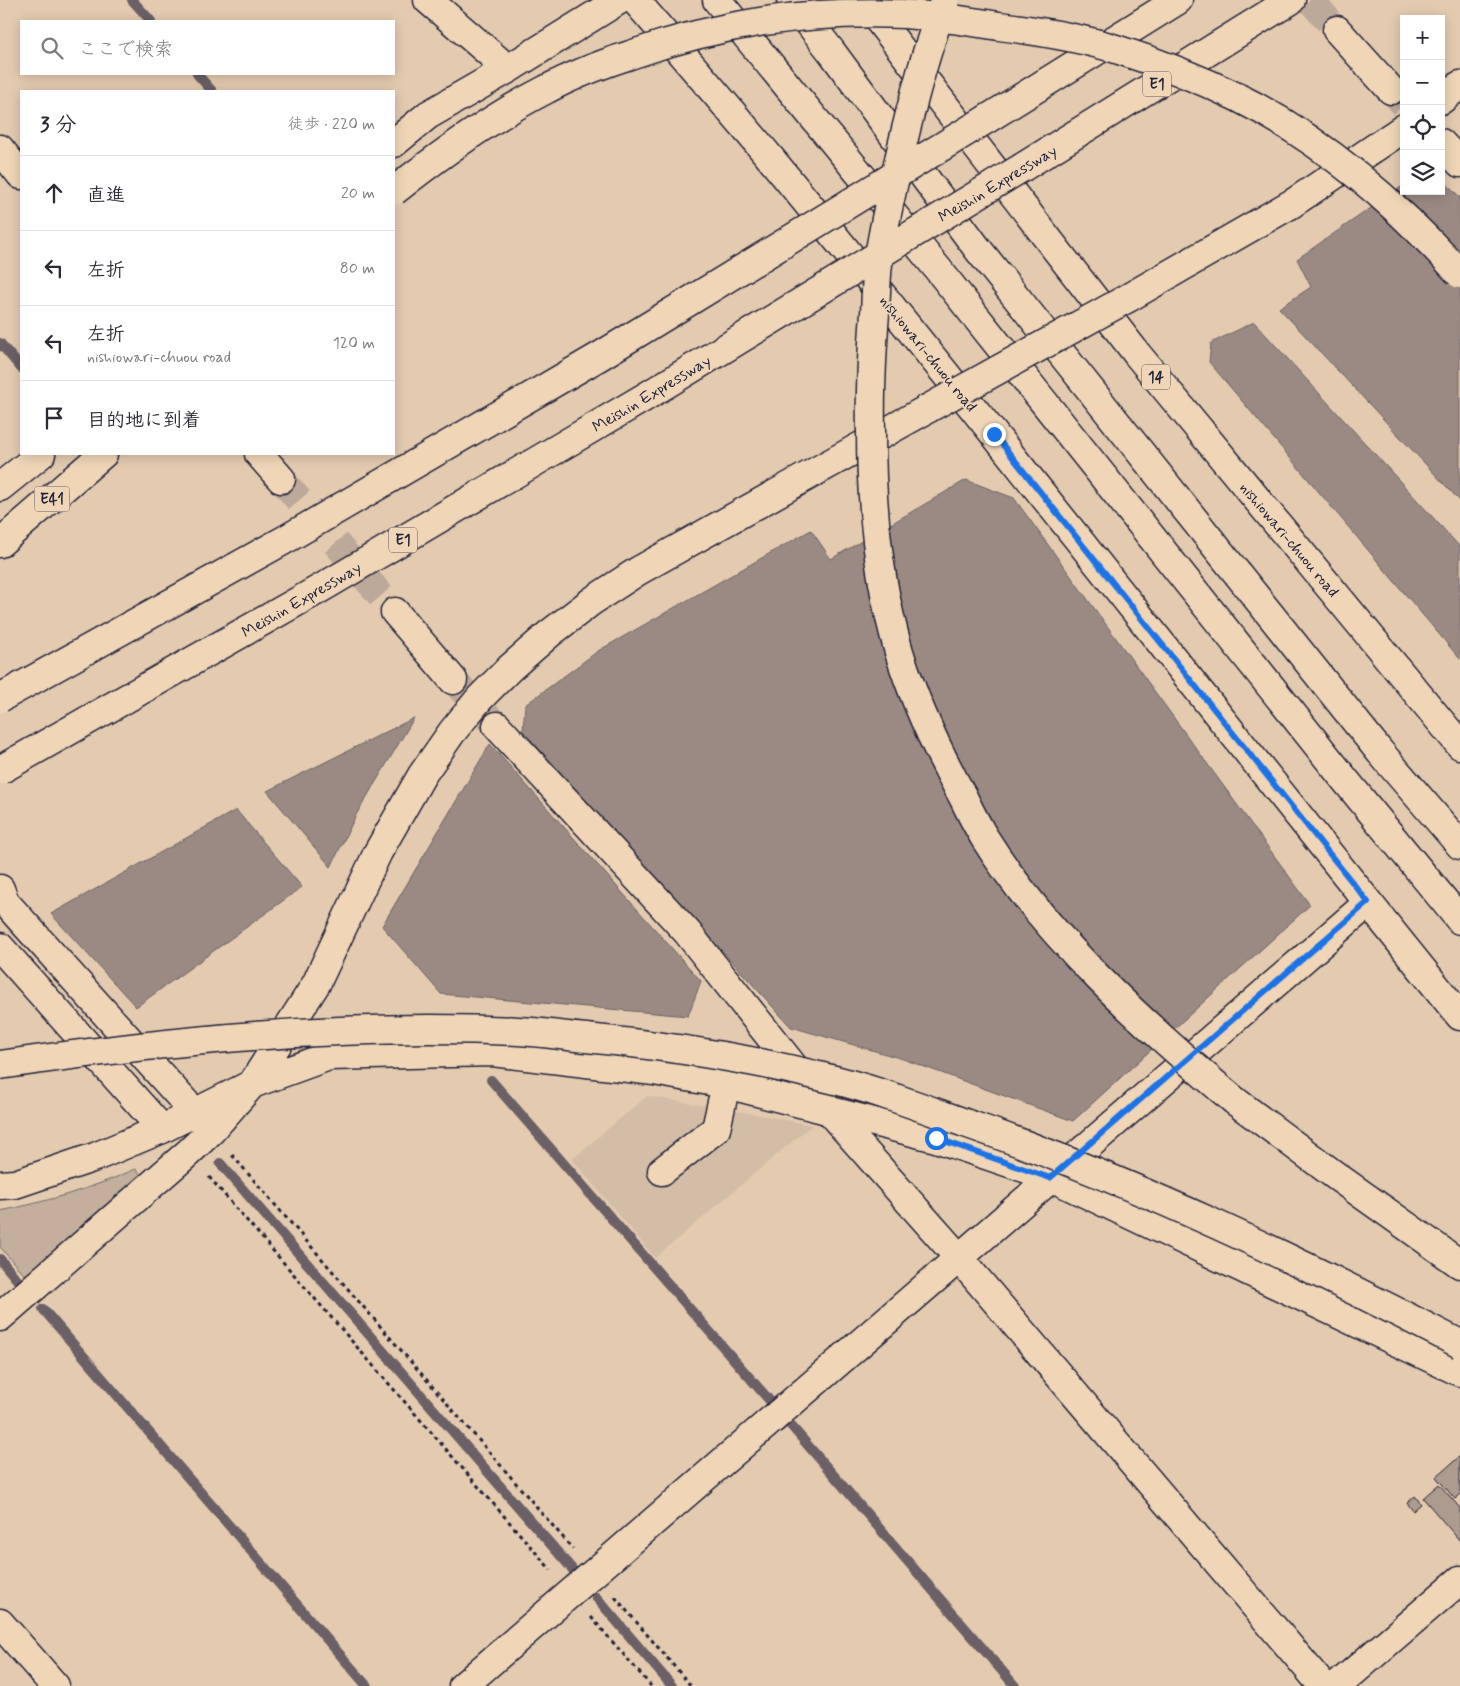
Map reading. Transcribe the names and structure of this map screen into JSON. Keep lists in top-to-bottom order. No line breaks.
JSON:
{"streets":{"main road":["E1","Meishin Expressway","nishiowari-chuou road","14","E41"]},"page":{"map_buttons":["+","−"],"search":"ここで検索","heading":["3 分","徒歩 · 220 m"],"list":[["直進","20 m"],["左折","80 m"],["左折","nishiowari-chuou road","120 m"],"目的地に到着"]}}
